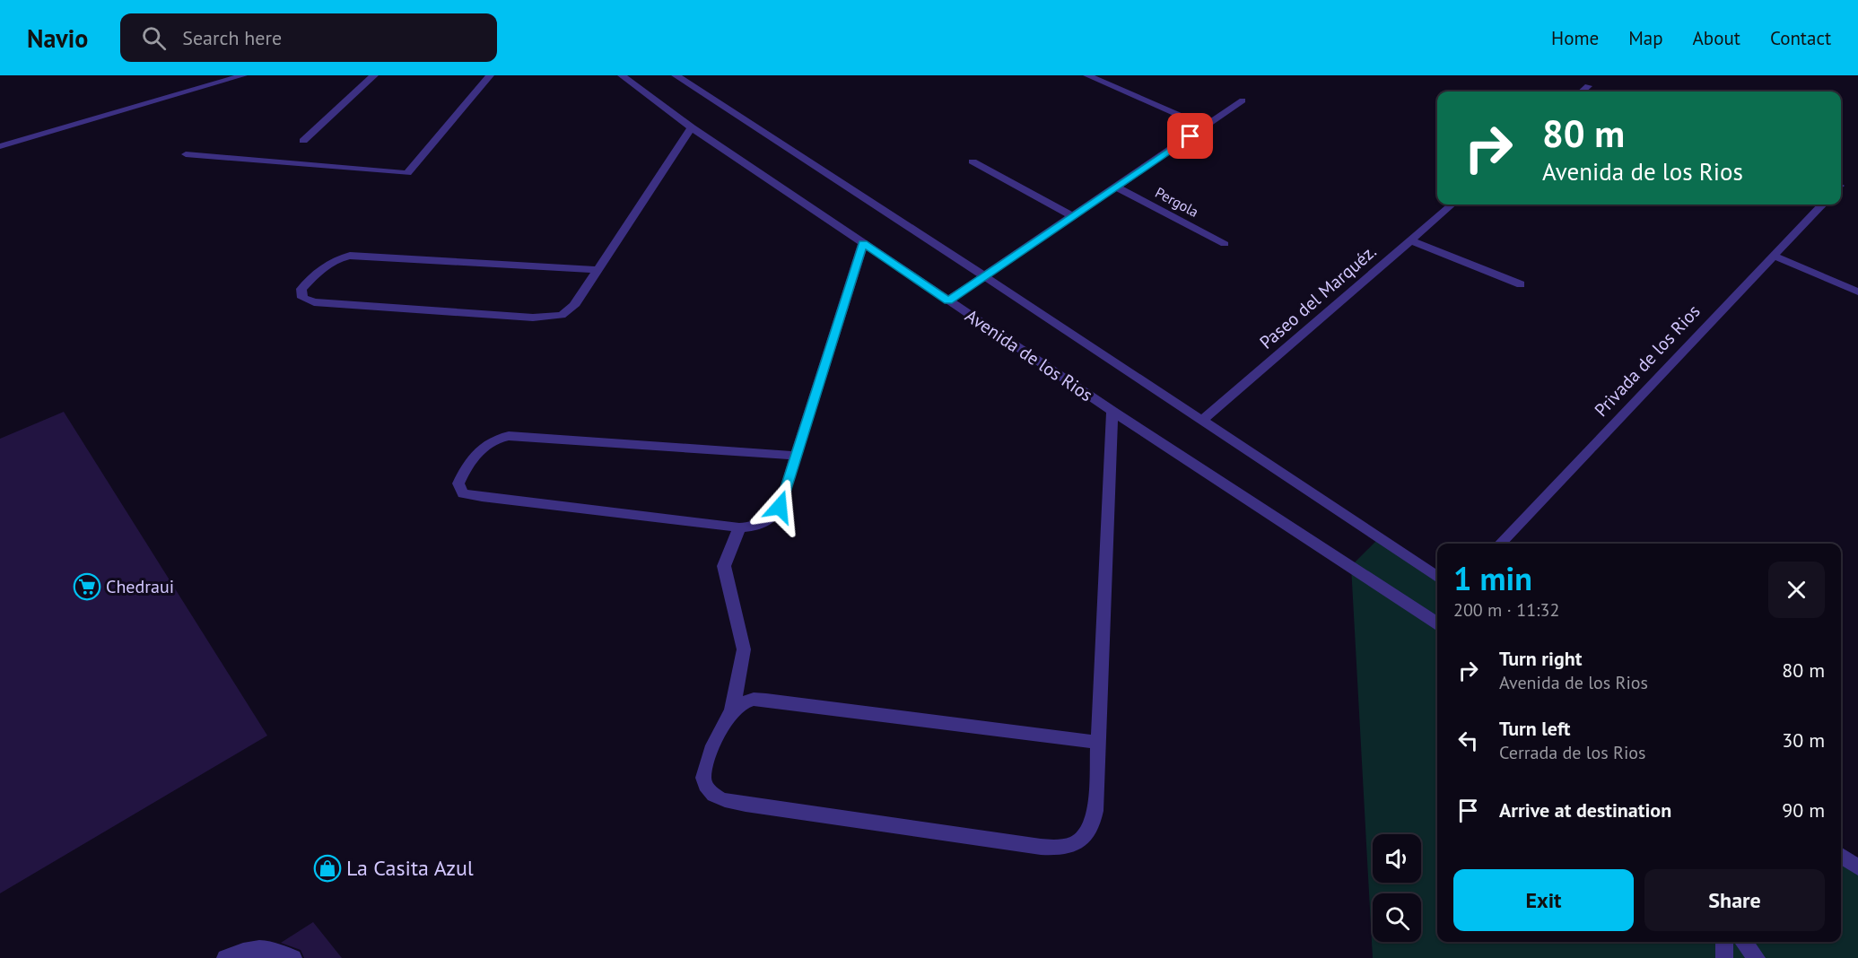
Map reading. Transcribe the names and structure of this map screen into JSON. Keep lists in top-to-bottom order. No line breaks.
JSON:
{"streets":{"street":["Pergola","Paseo del Marquéz.","Avenida de los Rios","Privada de los Rios"]},"places":{"supermarket":["Chedraui"],"shop":["La Casita Azul"]},"page":{"header":"Navio","search":"Search here","nav":["Home","Map","About","Contact"],"turn":["80 m","Avenida de los Rios"],"heading":["1 min","200 m · 11:32"],"list":[{"name":"Turn right","note":"Avenida de los Rios","value":"80 m"},{"name":"Turn left","note":"Cerrada de los Rios","value":"30 m"},{"name":"Arrive at destination","value":"90 m"}],"buttons":["Exit","Share"]}}
